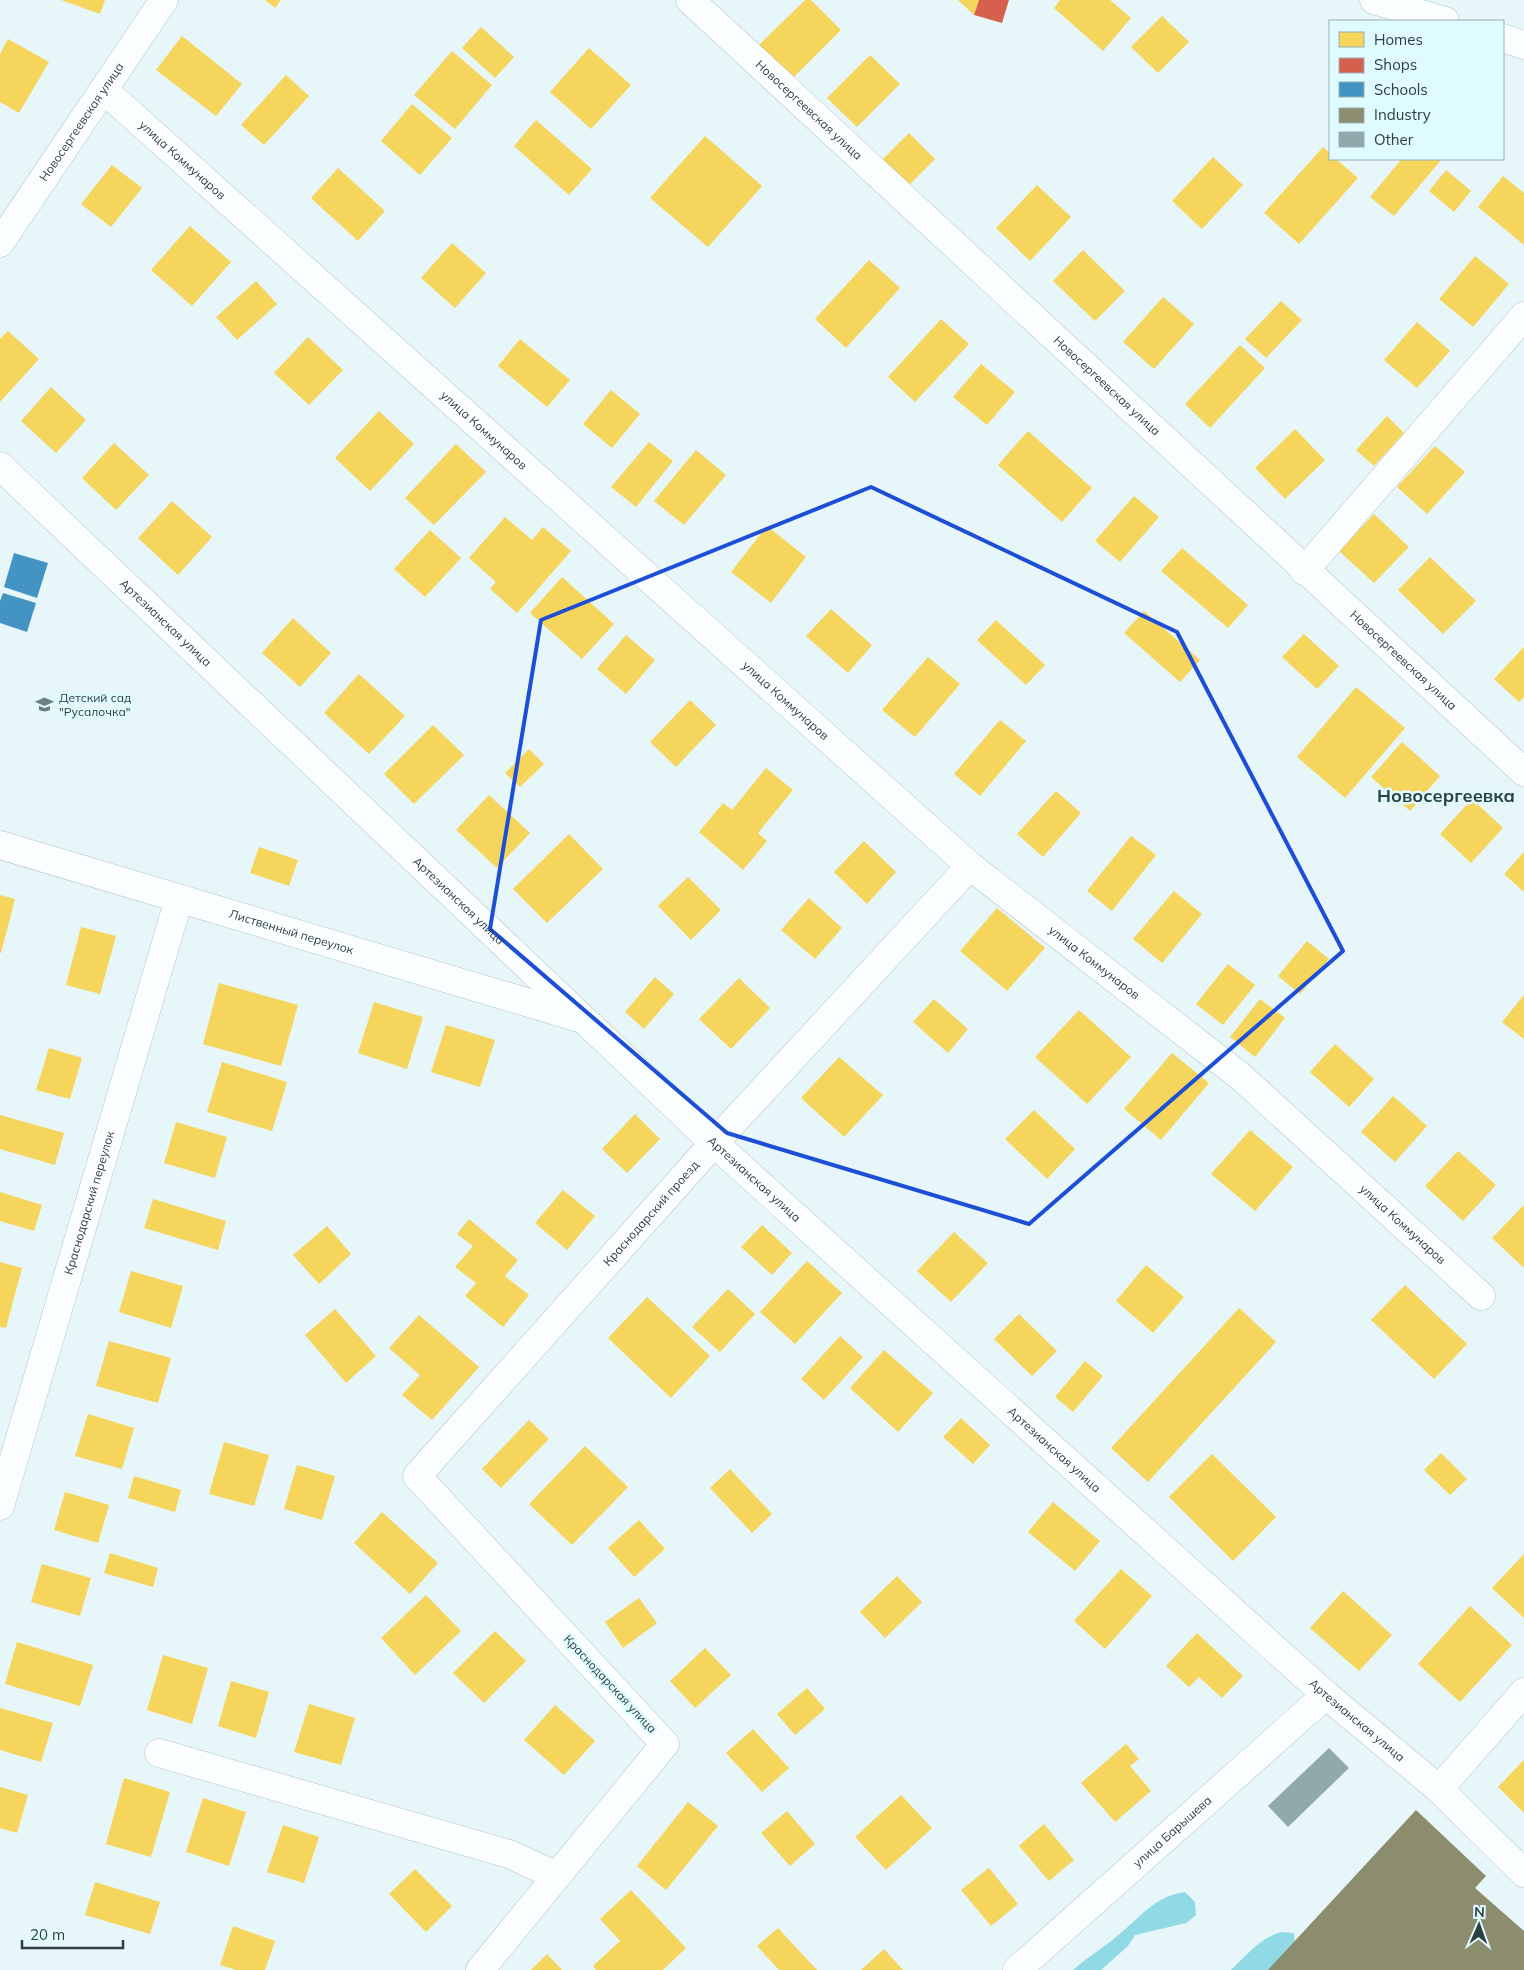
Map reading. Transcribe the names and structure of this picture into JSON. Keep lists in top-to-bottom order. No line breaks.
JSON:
{"streets":{"street":["Новосергеевская улица","улица Коммунаров","Артезианская улица","Лиственный переулок","Краснодарский переулок","Краснодарский проезд","Краснодарская улица","улица Барышева"]},"crossings":[["Новосергеевская улица","улица Коммунаров"],["улица Коммунаров","Краснодарский проезд"],["Артезианская улица","Лиственный переулок"],["Артезианская улица","Краснодарский проезд"],["Артезианская улица","улица Барышева"],["Лиственный переулок","Краснодарский переулок"],["Краснодарский проезд","Краснодарская улица"]],"districts":["Новосергеевка"],"places":{"school or university":["Детский сад \"Русалочка\""]},"legend":["Homes","Shops","Schools","Industry","Other"],"scale_bar":"20 m","north":"top"}
